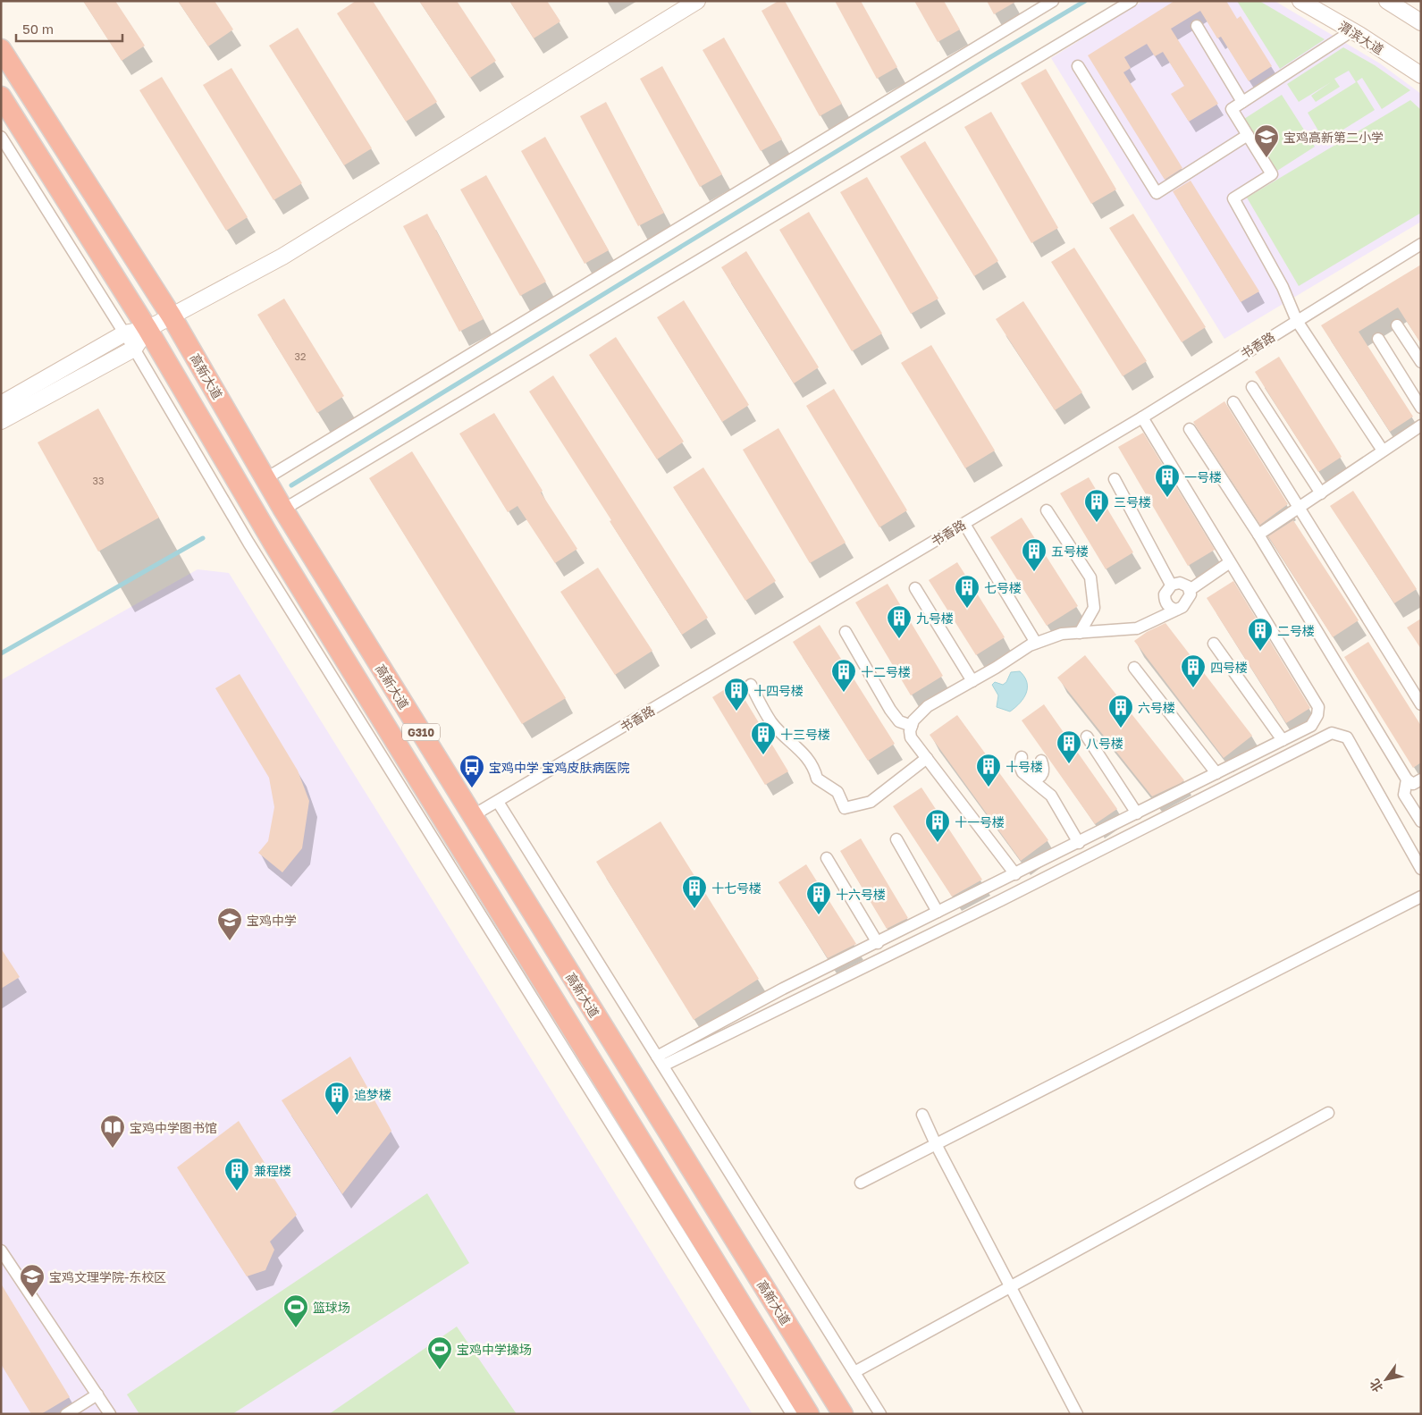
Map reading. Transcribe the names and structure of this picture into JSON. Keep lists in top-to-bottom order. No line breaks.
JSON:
{"streets":{"highway":["高新大道","G310"],"main road":["渭滨大道"],"street":["书香路"]},"crossings":[["书香路","高新大道"]],"places":{"school or university":["宝鸡高新第二小学","宝鸡中学","宝鸡文理学院-东校区"],"building":["一号楼","三号楼","五号楼","七号楼","九号楼","二号楼","四号楼","十二号楼","十四号楼","六号楼","十三号楼","八号楼","十号楼","十一号楼","十七号楼","十六号楼","追梦楼","兼程楼"],"bus stop":["宝鸡中学 宝鸡皮肤病医院"],"library":["宝鸡中学图书馆"],"sports":["篮球场","宝鸡中学操场"]},"house_numbers":["32","33"],"scale_bar":"50 m","north":"bottom left"}
